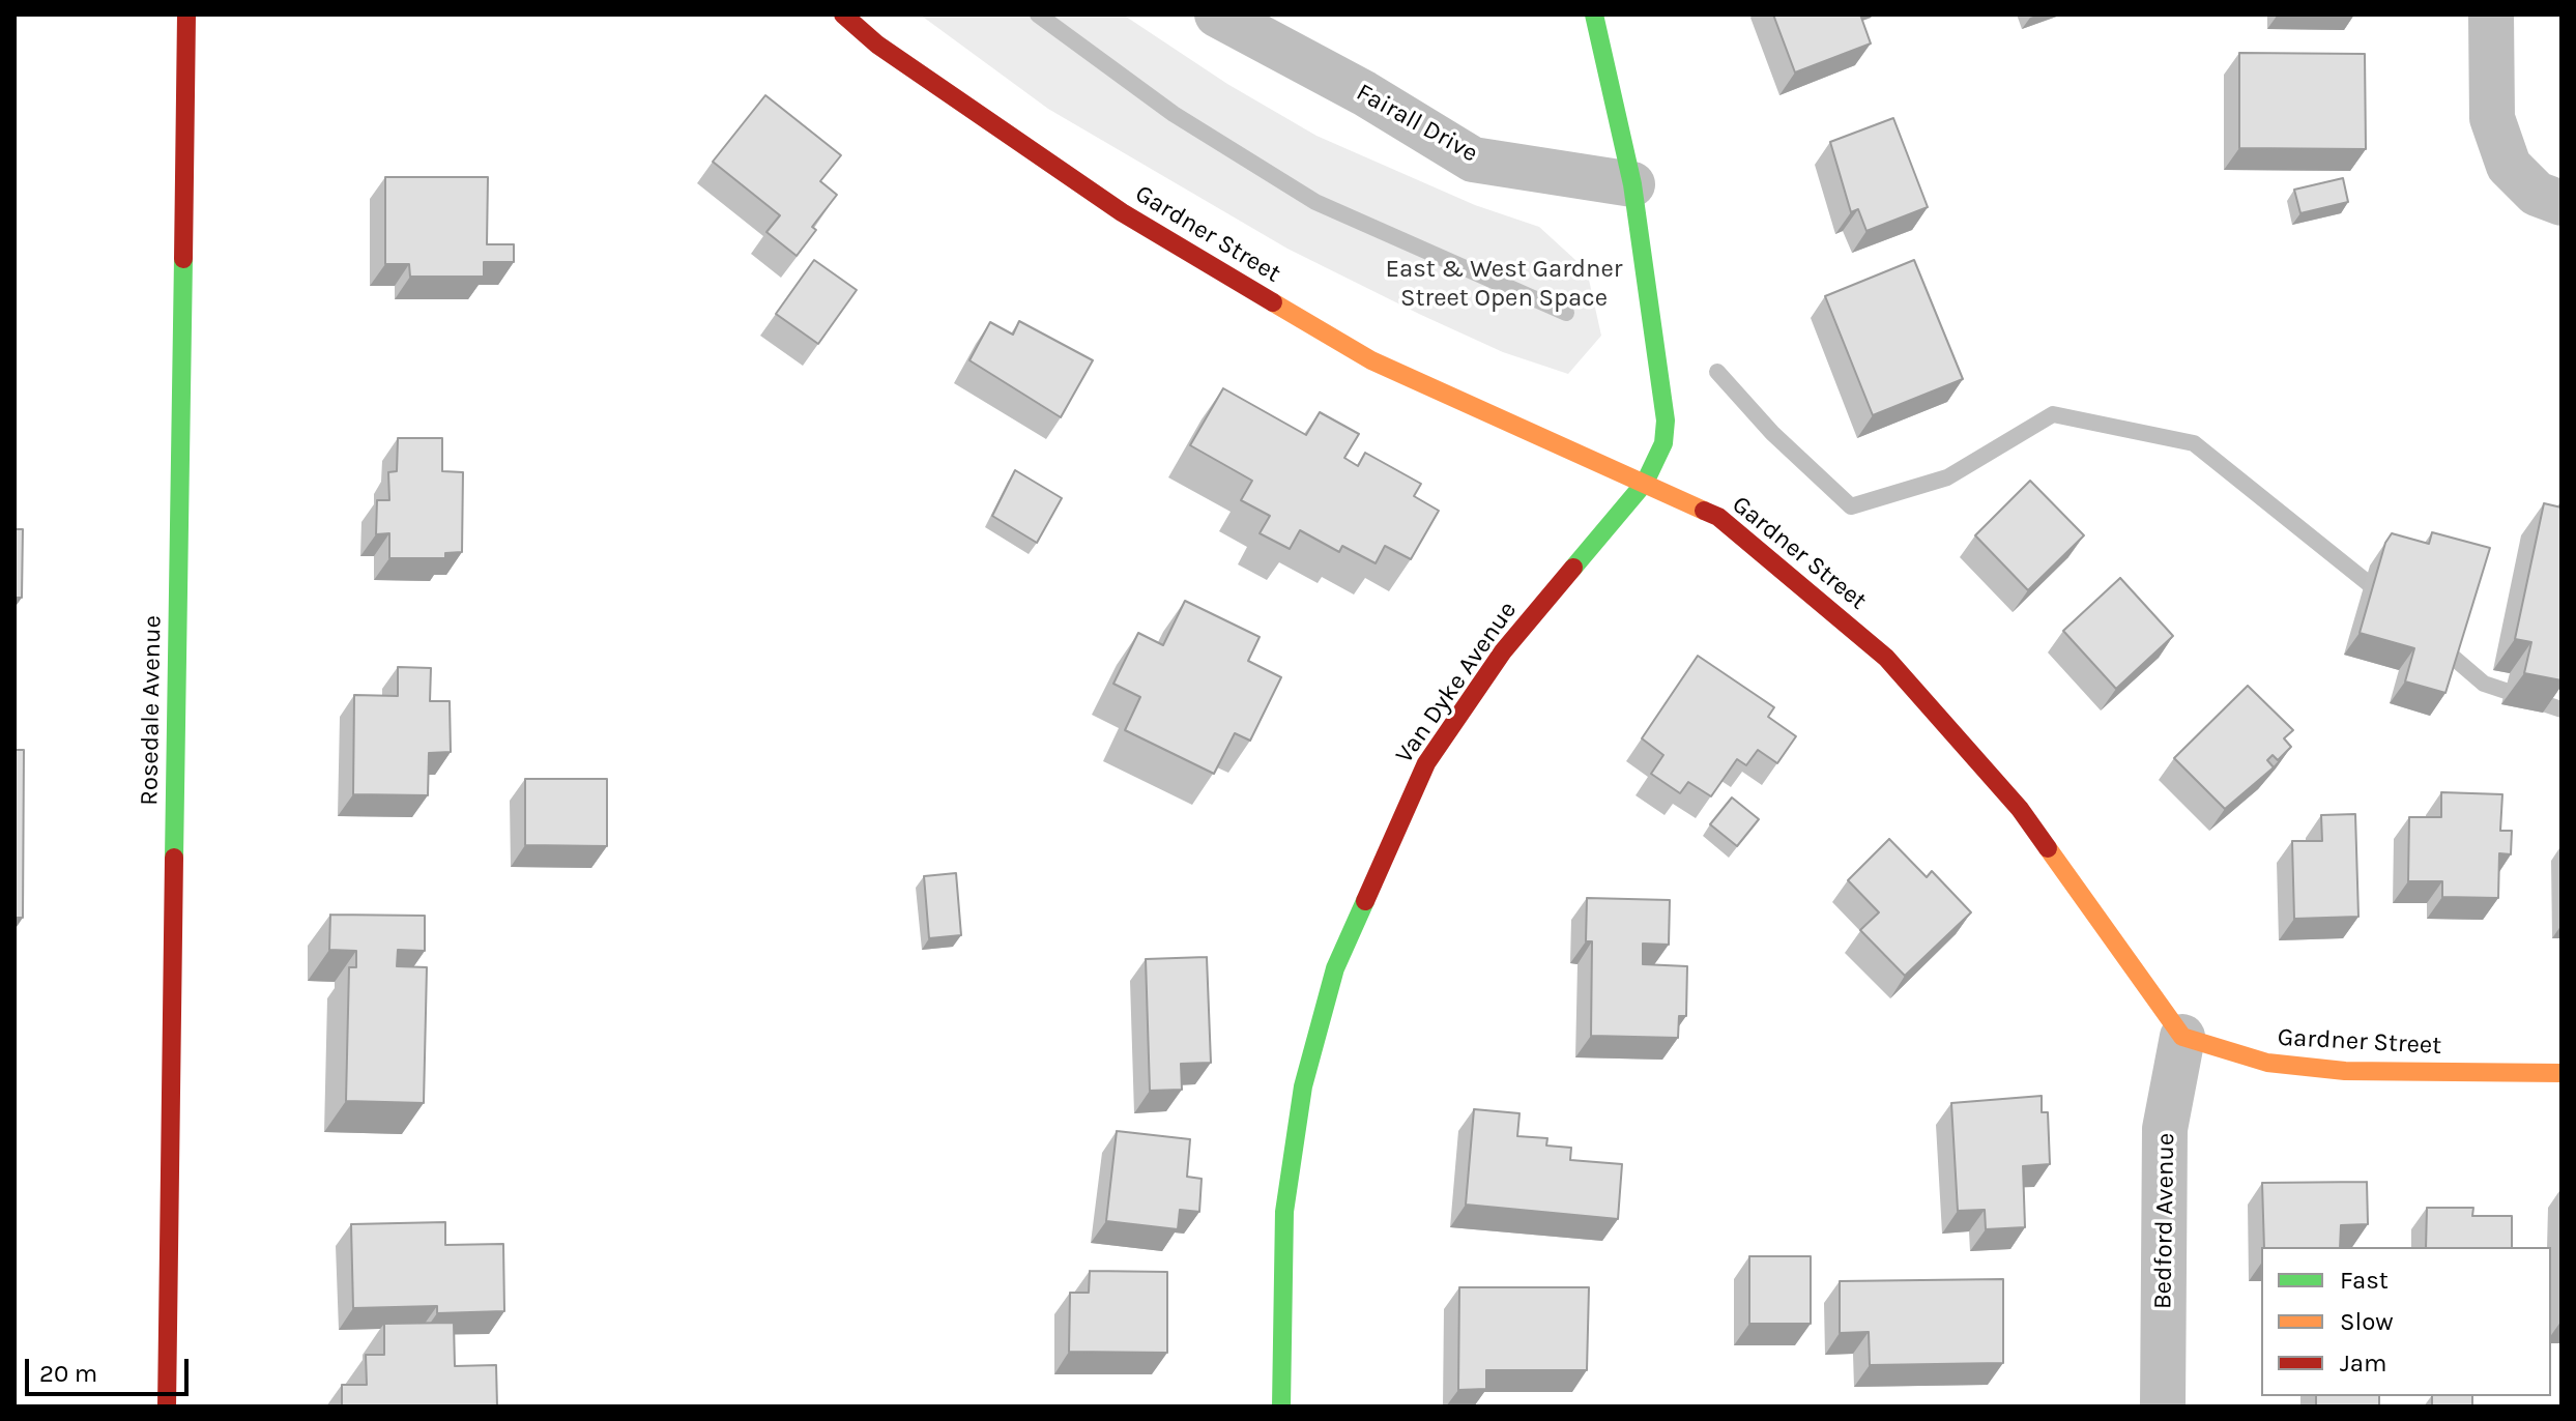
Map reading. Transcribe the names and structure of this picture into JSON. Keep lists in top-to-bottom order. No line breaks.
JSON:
{"streets":{"street":["Fairall Drive","Gardner Street","Van Dyke Avenue","Rosedale Avenue","Bedford Avenue"]},"crossings":[["Fairall Drive","Van Dyke Avenue"],["Gardner Street","Van Dyke Avenue"],["Gardner Street","Bedford Avenue"]],"parks":["East & West Gardner Street Open Space"],"legend":["Fast","Slow","Jam"],"scale_bar":"20 m"}
